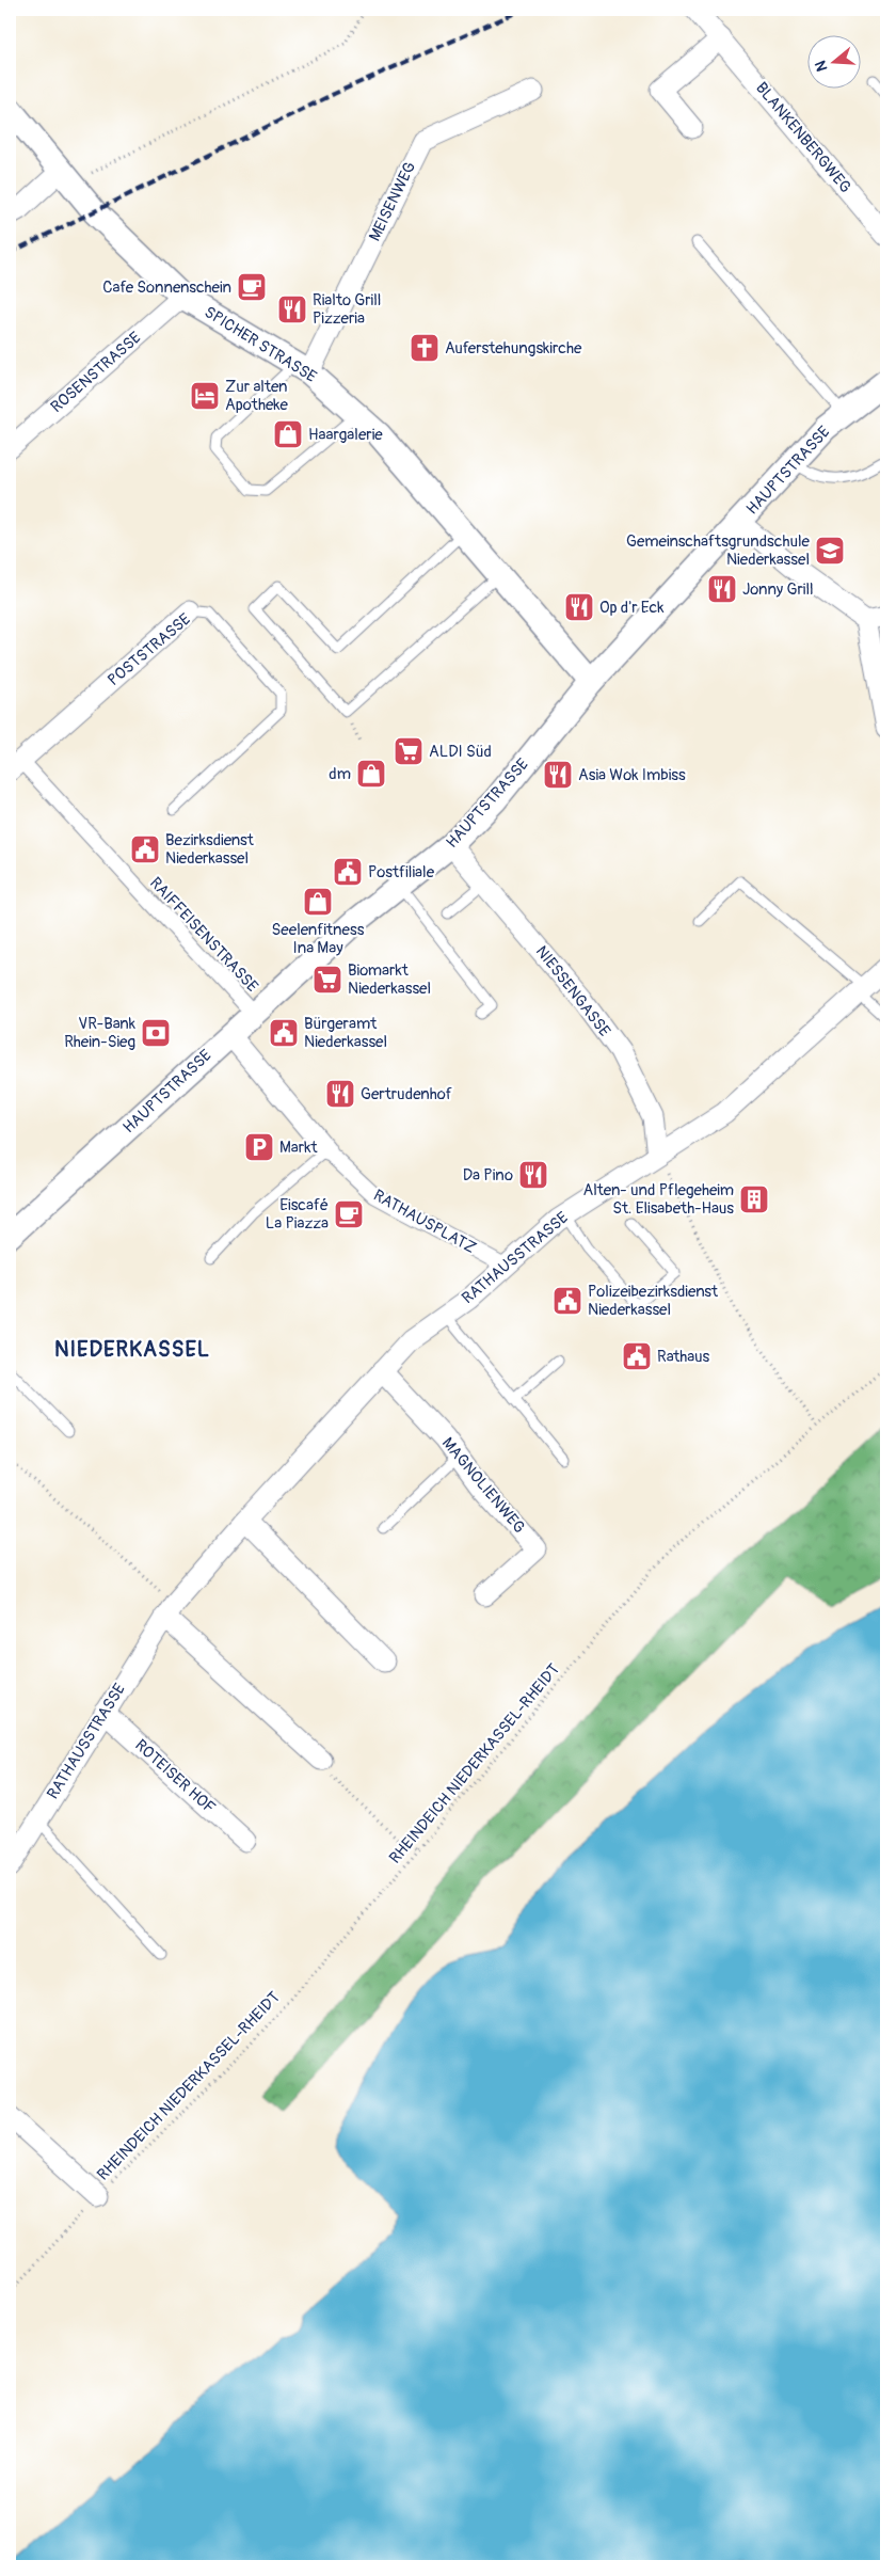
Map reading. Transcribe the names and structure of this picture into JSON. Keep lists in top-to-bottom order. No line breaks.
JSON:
{"streets":{"street":["BLANKENBERGWEG","MEISENWEG","SPICHER STRASSE","ROSENSTRASSE","HAUPTSTRASSE","POSTSTRASSE","RAIFFEISENSTRASSE","NIESSENGASSE","RATHAUSPLATZ","RATHAUSSTRASSE","MAGNOLIENWEG","ROTEISER HOF"],"path":["RHEINDEICH NIEDERKASSEL-RHEIDT"]},"crossings":[["MEISENWEG","SPICHER STRASSE"],["SPICHER STRASSE","ROSENSTRASSE"],["SPICHER STRASSE","HAUPTSTRASSE"],["HAUPTSTRASSE","RAIFFEISENSTRASSE"],["HAUPTSTRASSE","NIESSENGASSE"],["HAUPTSTRASSE","RATHAUSPLATZ"],["POSTSTRASSE","RAIFFEISENSTRASSE"],["NIESSENGASSE","RATHAUSSTRASSE"],["RATHAUSPLATZ","RATHAUSSTRASSE"],["RATHAUSSTRASSE","MAGNOLIENWEG"],["RATHAUSSTRASSE","ROTEISER HOF"]],"districts":["NIEDERKASSEL"],"places":{"cafe":["Cafe Sonnenschein","Eiscafé La Piazza"],"restaurant":["Rialto Grill Pizzeria","Jonny Grill","Op d'r Eck","Asia Wok Imbiss","Gertrudenhof","Da Pino"],"church":["Auferstehungskirche"],"hotel":["Zur alten Apotheke"],"shop":["Haargalerie","dm","Seelenfitness Ina May"],"school or university":["Gemeinschaftsgrundschule Niederkassel"],"supermarket":["ALDI Süd","Biomarkt Niederkassel"],"public building":["Bezirksdienst Niederkassel","Postfiliale","Bürgeramt Niederkassel","Polizeibezirksdienst Niederkassel","Rathaus"],"bank":["VR-Bank Rhein-Sieg"],"parking":["Markt"],"building":["Alten- und Pflegeheim St. Elisabeth-Haus"]},"north":"left"}
